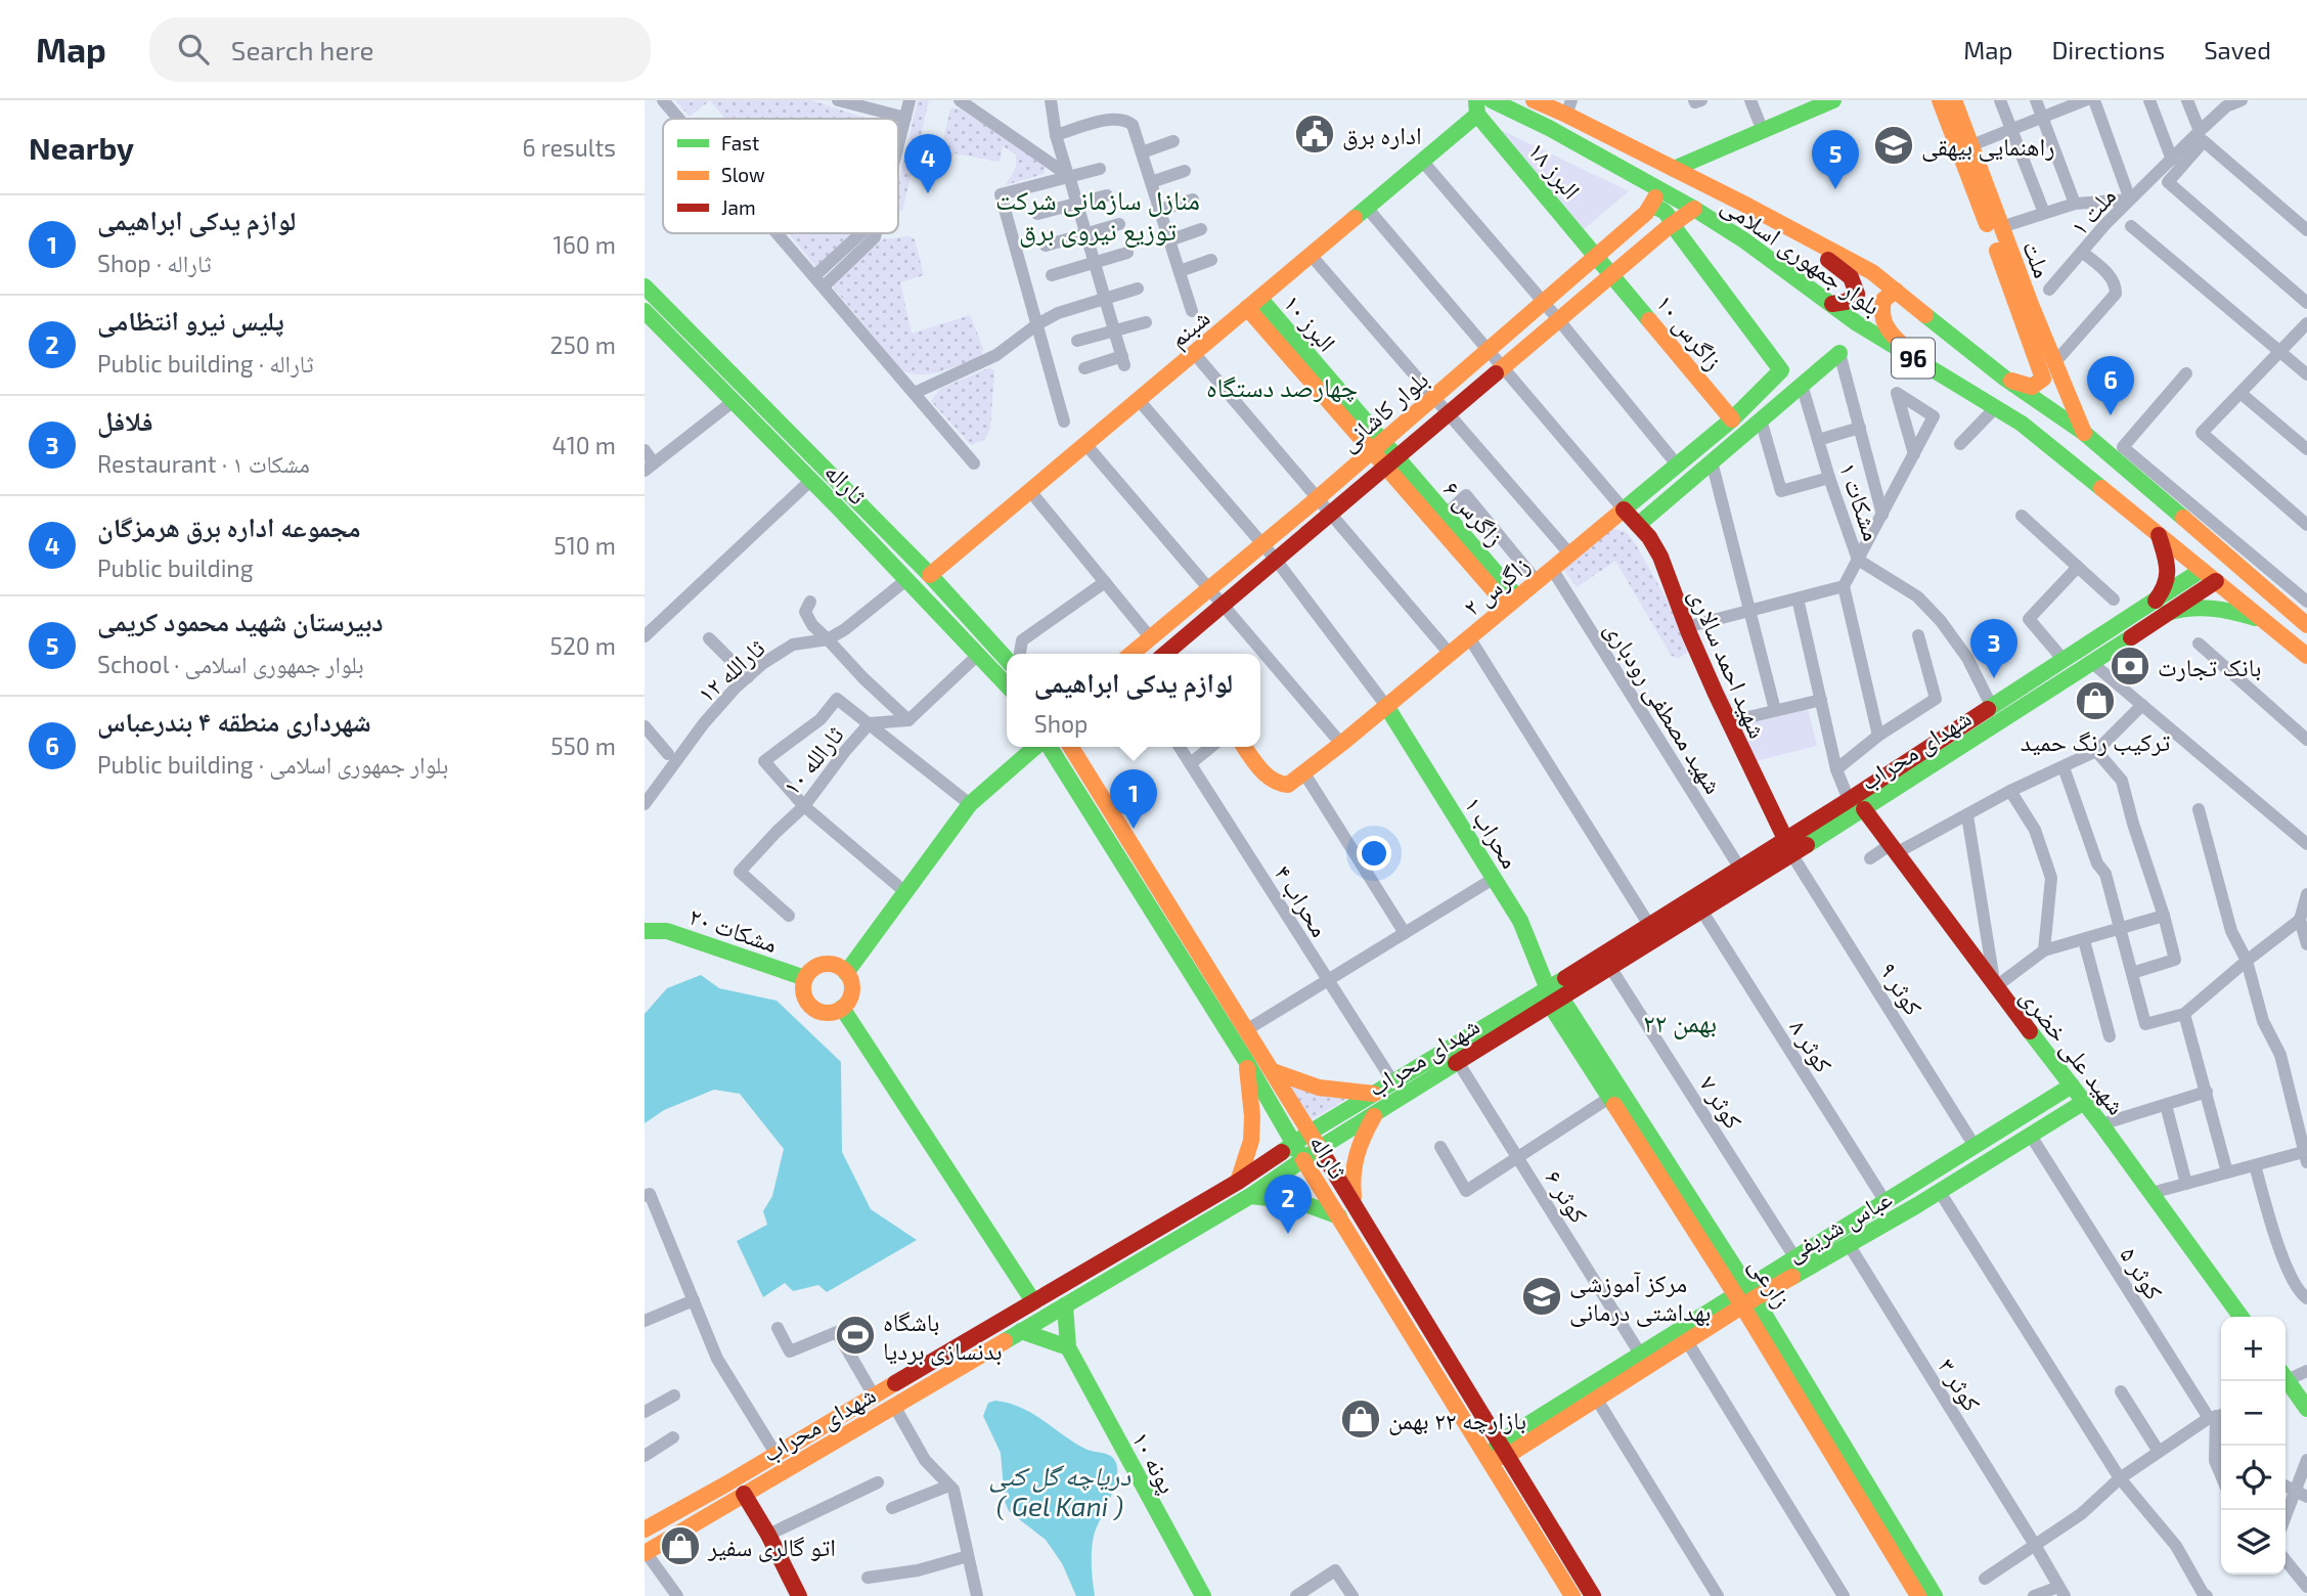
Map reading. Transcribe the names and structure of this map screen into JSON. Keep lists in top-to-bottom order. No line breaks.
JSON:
{"streets":{"main road":["البرز ۱۸","بلوار جمهوری اسلامی","ملت","البرز ۱۰","شبنم","زاگرس ۱۰","96","بلوار کاشانی","ثاراله","زاگرس ۶","زاگرس ۲","شهید احمد سالاری","شهدای محراب","محراب ۱","مشکات ۲۰","شهید علی خضری","عباس شریفی","زارعی","پونه ۱۰"],"street":["ملت ۱","مشکات ۱","ثارالله ۱۲","شهید مصطفی رودباری","ثارالله ۱۰","محراب ۴","کوثر ۹","کوثر ۸","کوثر ۷","کوثر ۶","کوثر ۵","کوثر ۳"]},"crossings":[["البرز ۱۸","شبنم"],["البرز ۱۸","زاگرس ۱۰"],["البرز ۱۸","بلوار کاشانی"],["ملت ۱","ملت"],["بلوار جمهوری اسلامی","ملت"],["بلوار جمهوری اسلامی","بلوار کاشانی"],["بلوار جمهوری اسلامی","شهدای محراب"],["البرز ۱۰","شبنم"],["البرز ۱۰","بلوار کاشانی"],["البرز ۱۰","زاگرس ۶"],["شبنم","ثاراله"],["زاگرس ۱۰","بلوار کاشانی"],["زاگرس ۱۰","زاگرس ۲"],["بلوار کاشانی","زاگرس ۶"],["بلوار کاشانی","زاگرس ۲"],["ثاراله","ثارالله ۱۲"],["ثاراله","شهدای محراب"],["ثاراله","عباس شریفی"],["مشکات ۱","شهدای محراب"],["زاگرس ۶","زاگرس ۲"],["زاگرس ۲","شهید احمد سالاری"],["زاگرس ۲","شهید مصطفی رودباری"],["زاگرس ۲","محراب ۱"],["شهید احمد سالاری","شهدای محراب"],["شهید مصطفی رودباری","شهدای محراب"],["شهدای محراب","محراب ۱"],["شهدای محراب","محراب ۴"],["شهدای محراب","کوثر ۹"],["شهدای محراب","کوثر ۸"],["شهدای محراب","شهید علی خضری"],["شهدای محراب","کوثر ۷"],["شهدای محراب","کوثر ۶"],["شهدای محراب","زارعی"],["محراب ۱","زارعی"],["کوثر ۹","عباس شریفی"],["کوثر ۸","عباس شریفی"],["شهید علی خضری","عباس شریفی"],["کوثر ۷","عباس شریفی"],["کوثر ۶","عباس شریفی"],["عباس شریفی","کوثر ۵"],["عباس شریفی","زارعی"],["عباس شریفی","کوثر ۳"]],"districts":["منازل سازمانی شرکت توزیع نیروی برق","چهارصد دستگاه","۲۲ بهمن"],"water":["دریاچه گل کنی ( Gel Kani )"],"places":{"public building":["اداره برق"],"school or university":["راهنمایی بیهقی","مرکز آموزشی بهداشتی درمانی"],"bank":["بانک تجارت"],"shop":["ترکیب رنگ حمید","بازارچه ۲۲ بهمن","اتو گالری سفیر"],"sports":["باشگاه بدنسازی بردیا"]},"legend":["Fast","Slow","Jam"],"page":{"header":"Map","search":"Search here","nav":["Map","Directions","Saved"],"heading":["Nearby","6 results"],"pins":["5","4","6","3","1","2"],"list":[{"mark":"1","name":"لوازم یدکی ابراهیمی","note":"Shop · ثاراله","value":"160 m"},{"mark":"2","name":"پلیس نیرو انتظامی","note":"Public building · ثاراله","value":"250 m"},{"mark":"3","name":"فلافل","note":"Restaurant · مشکات ۱","value":"410 m"},{"mark":"4","name":"مجموعه اداره برق هرمزگان","note":"Public building","value":"510 m"},{"mark":"5","name":"دبیرستان شهید محمود کریمی","note":"School · بلوار جمهوری اسلامی","value":"520 m"},{"mark":"6","name":"شهرداری منطقه ۴ بندرعباس","note":"Public building · بلوار جمهوری اسلامی","value":"550 m"}],"popup":["لوازم یدکی ابراهیمی","Shop"],"map_buttons":["+","−"]}}
